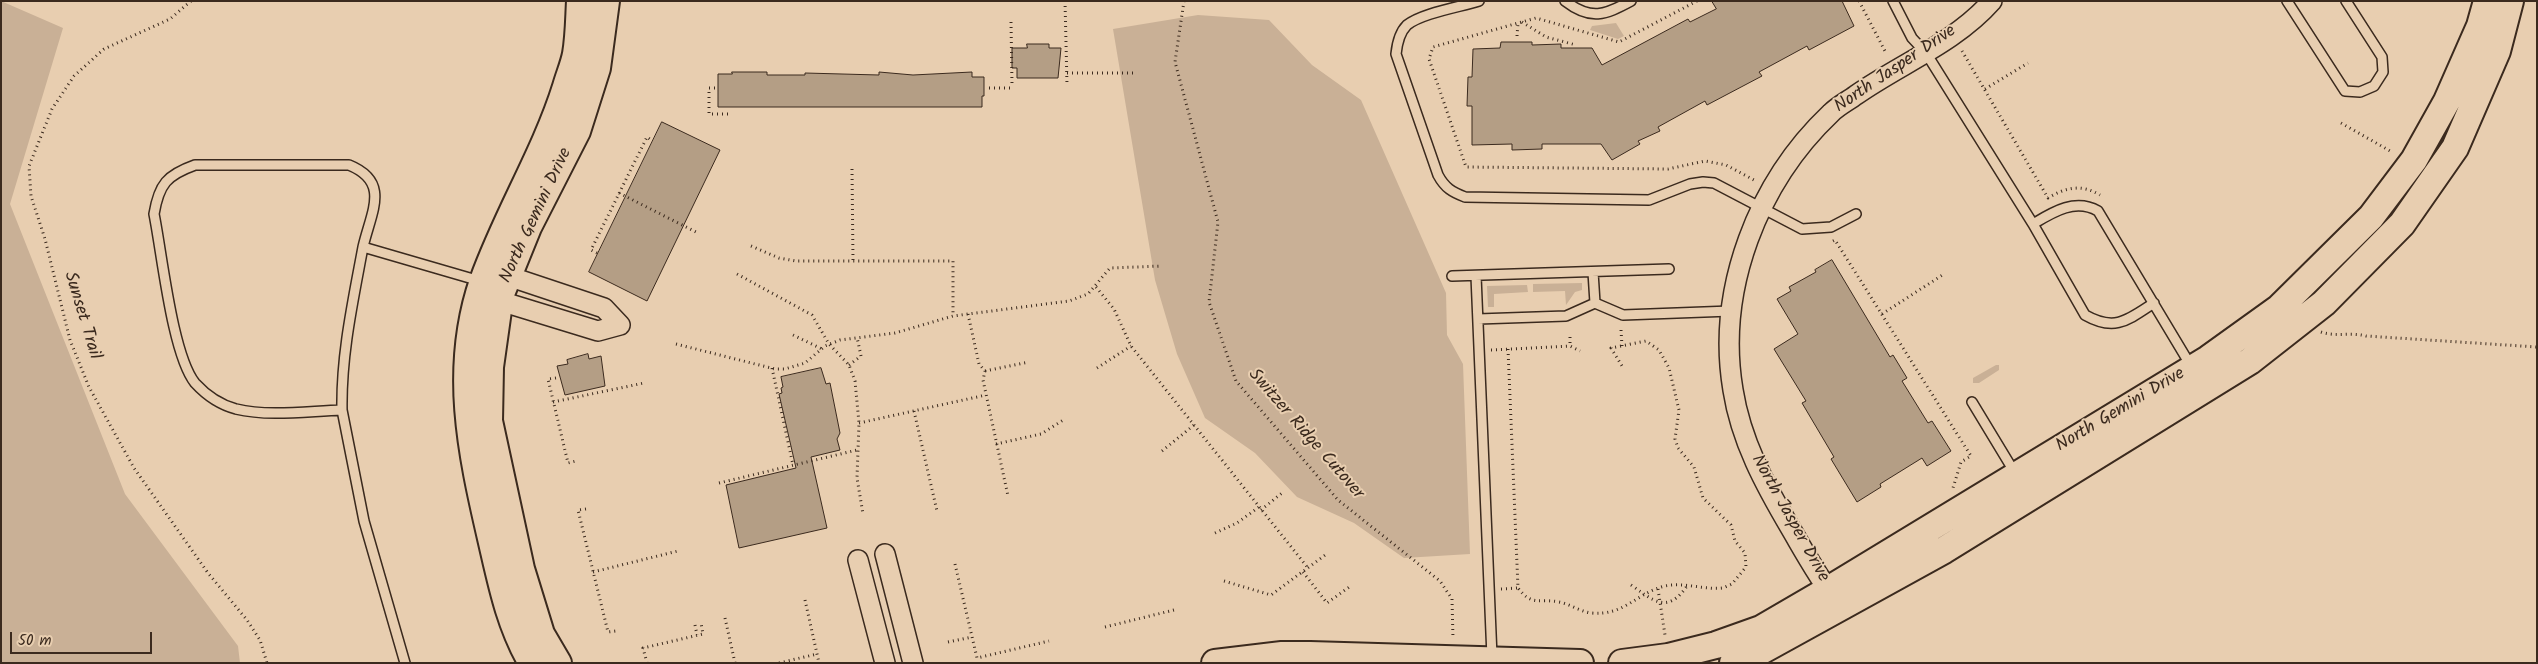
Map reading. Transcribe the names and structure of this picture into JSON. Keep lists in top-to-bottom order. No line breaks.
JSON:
{"streets":{"street":["North Jasper Drive","North Gemini Drive"],"path":["Sunset Trail","Switzer Ridge Cutover"]},"crossings":[["North Jasper Drive","North Gemini Drive"]],"scale_bar":"50 m"}
